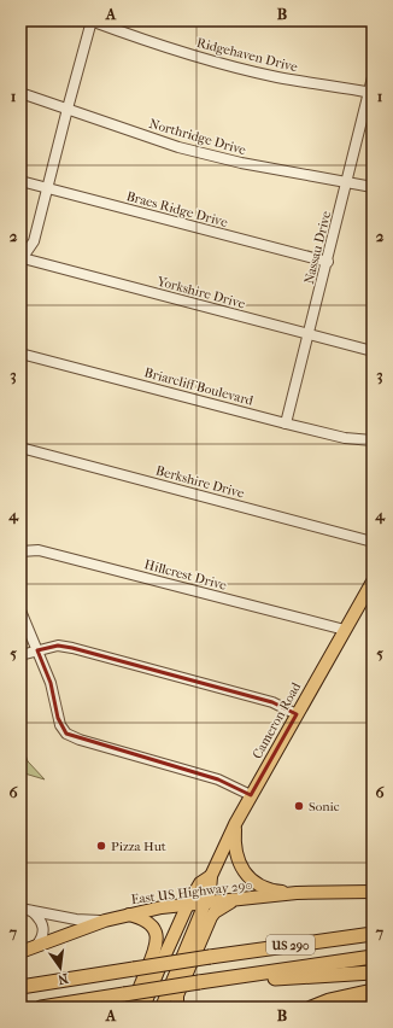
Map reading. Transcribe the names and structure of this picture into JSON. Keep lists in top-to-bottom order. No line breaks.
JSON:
{"streets":{"highway":["US 290"],"main road":["Cameron Road","East US Highway 290"],"street":["Ridgehaven Drive","Northridge Drive","Braes Ridge Drive","Nassau Drive","Yorkshire Drive","Briarcliff Boulevard","Berkshire Drive","Hillcrest Drive"]},"crossings":[["Ridgehaven Drive","Nassau Drive"],["Northridge Drive","Nassau Drive"],["Braes Ridge Drive","Nassau Drive"],["Nassau Drive","Yorkshire Drive"],["Nassau Drive","Briarcliff Boulevard"],["Hillcrest Drive","Cameron Road"],["Cameron Road","East US Highway 290"]],"places":["Sonic","Pizza Hut"],"north":"bottom","grid":{"columns":["A","B"],"rows":["1","2","3","4","5","6","7"]}}
